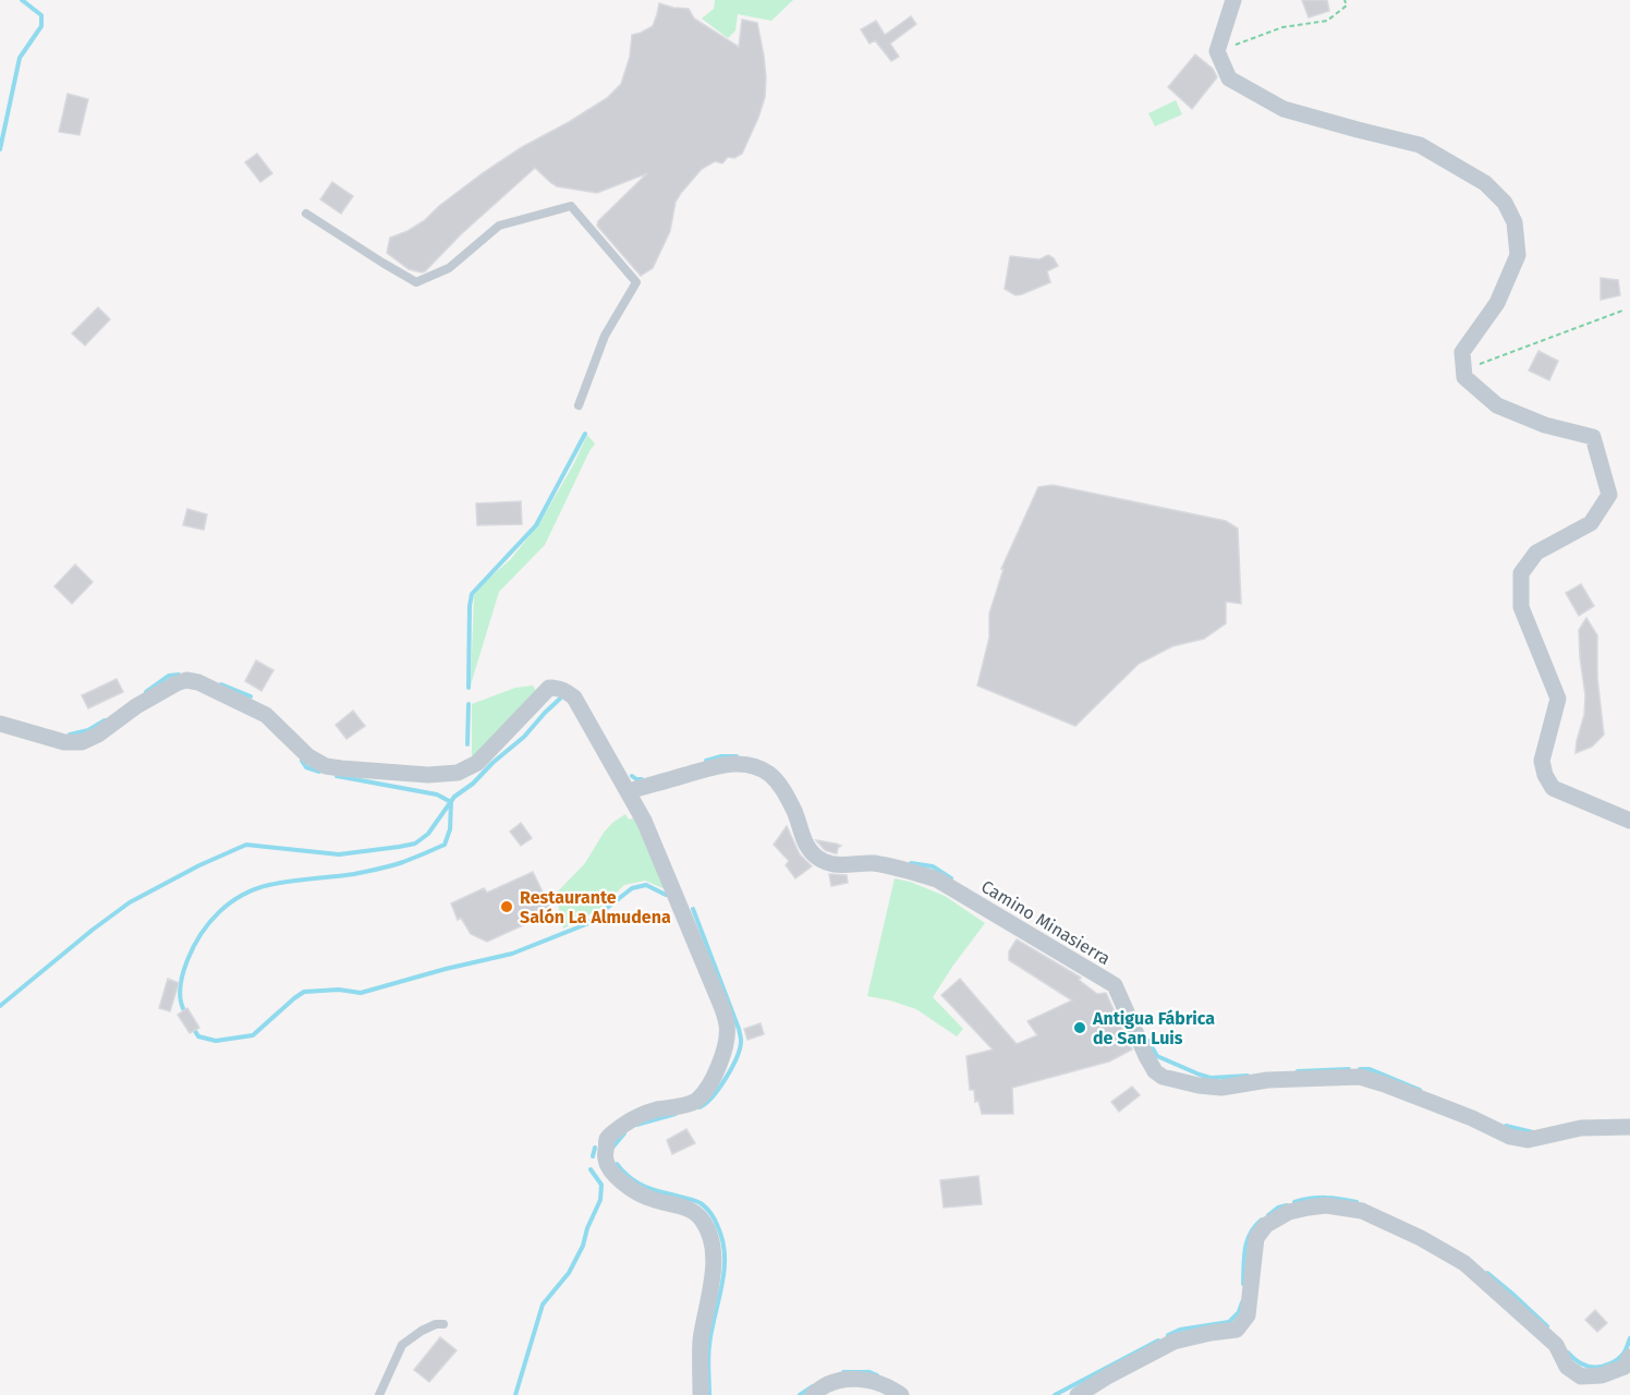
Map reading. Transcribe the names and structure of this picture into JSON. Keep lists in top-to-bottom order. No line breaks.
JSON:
{"streets":{"street":["Camino Minasierra"]},"places":["Restaurante Salón La Almudena","Antigua Fábrica de San Luis"]}
